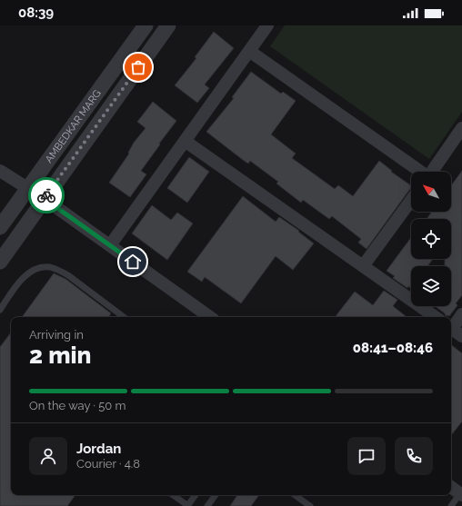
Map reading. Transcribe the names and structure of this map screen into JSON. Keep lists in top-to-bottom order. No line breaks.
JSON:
{"streets":{"street":["AMBEDKAR MARG"]},"north":"top left","page":{"status":"08:39","heading":["2 min","Arriving in","08:41–08:46"],"panel":["Jordan","Courier · 4.8"],"bar":"On the way · 50 m"}}
